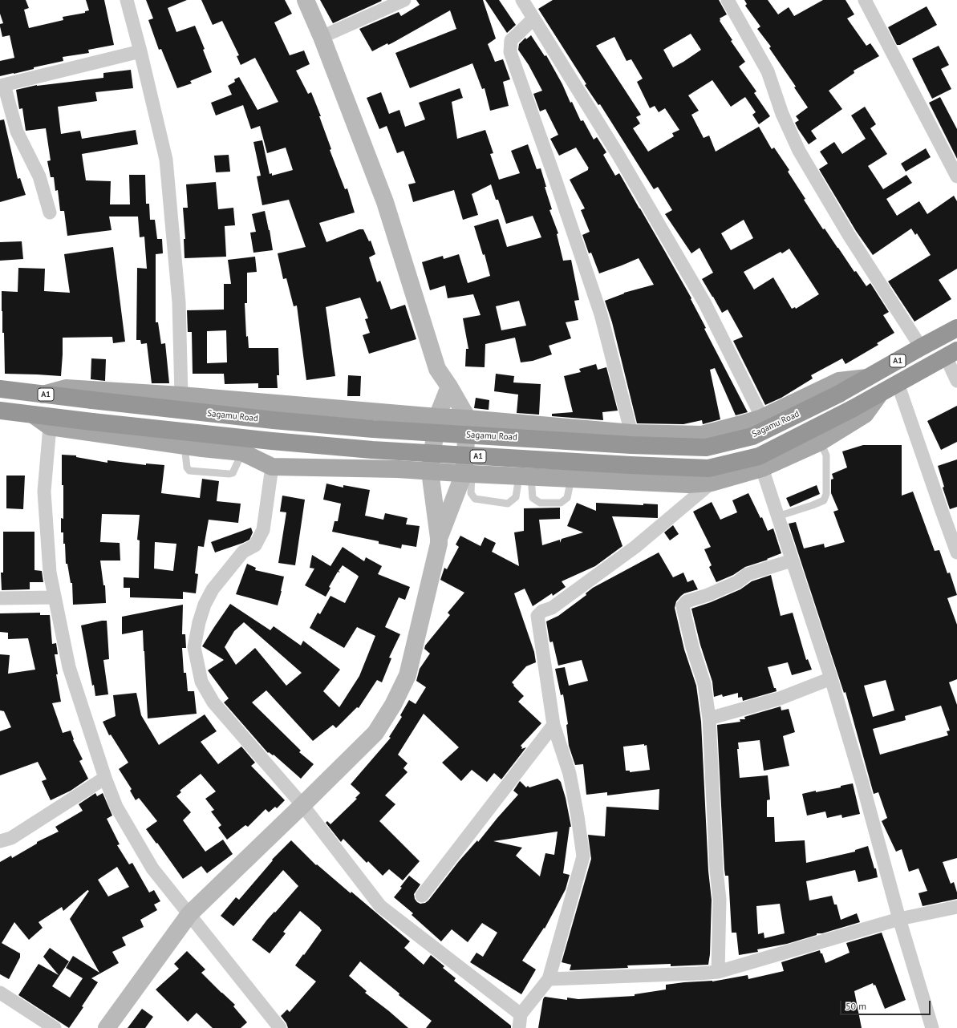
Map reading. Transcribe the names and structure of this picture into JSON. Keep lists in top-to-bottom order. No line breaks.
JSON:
{"streets":{"highway":["A1","Sagamu Road"]},"scale_bar":"50 m"}
